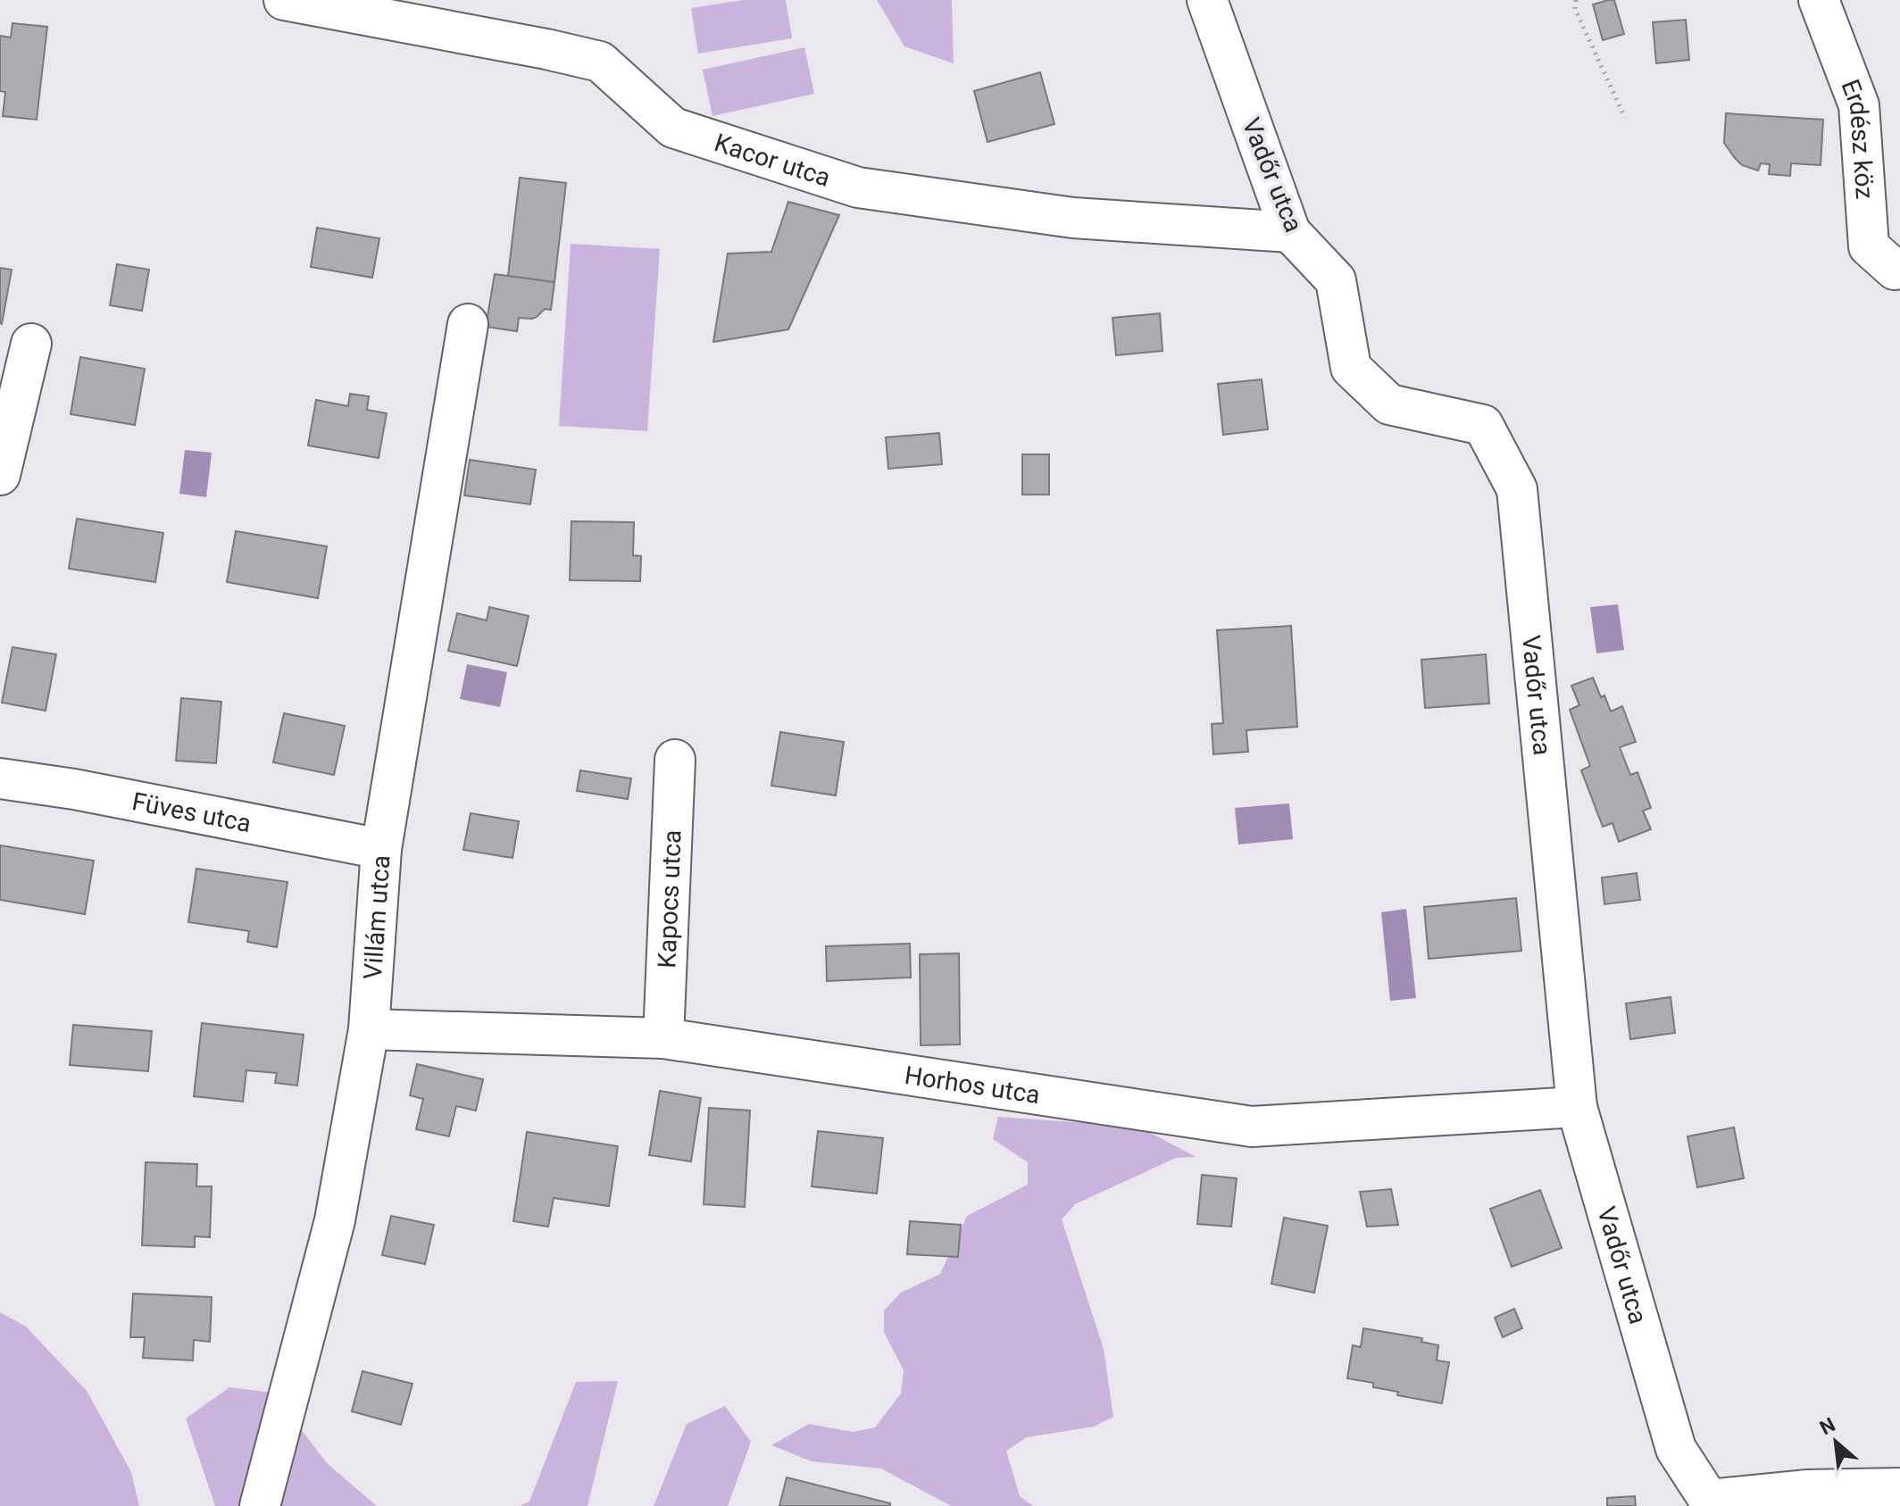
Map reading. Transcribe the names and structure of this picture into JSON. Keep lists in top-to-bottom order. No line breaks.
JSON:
{"streets":{"street":["Erdész köz","Kacor utca","Vadőr utca","Füves utca","Kapocs utca","Villám utca","Horhos utca"]},"crossings":[["Kacor utca","Vadőr utca"],["Vadőr utca","Horhos utca"],["Füves utca","Villám utca"],["Kapocs utca","Horhos utca"],["Villám utca","Horhos utca"]],"north":"top left"}
